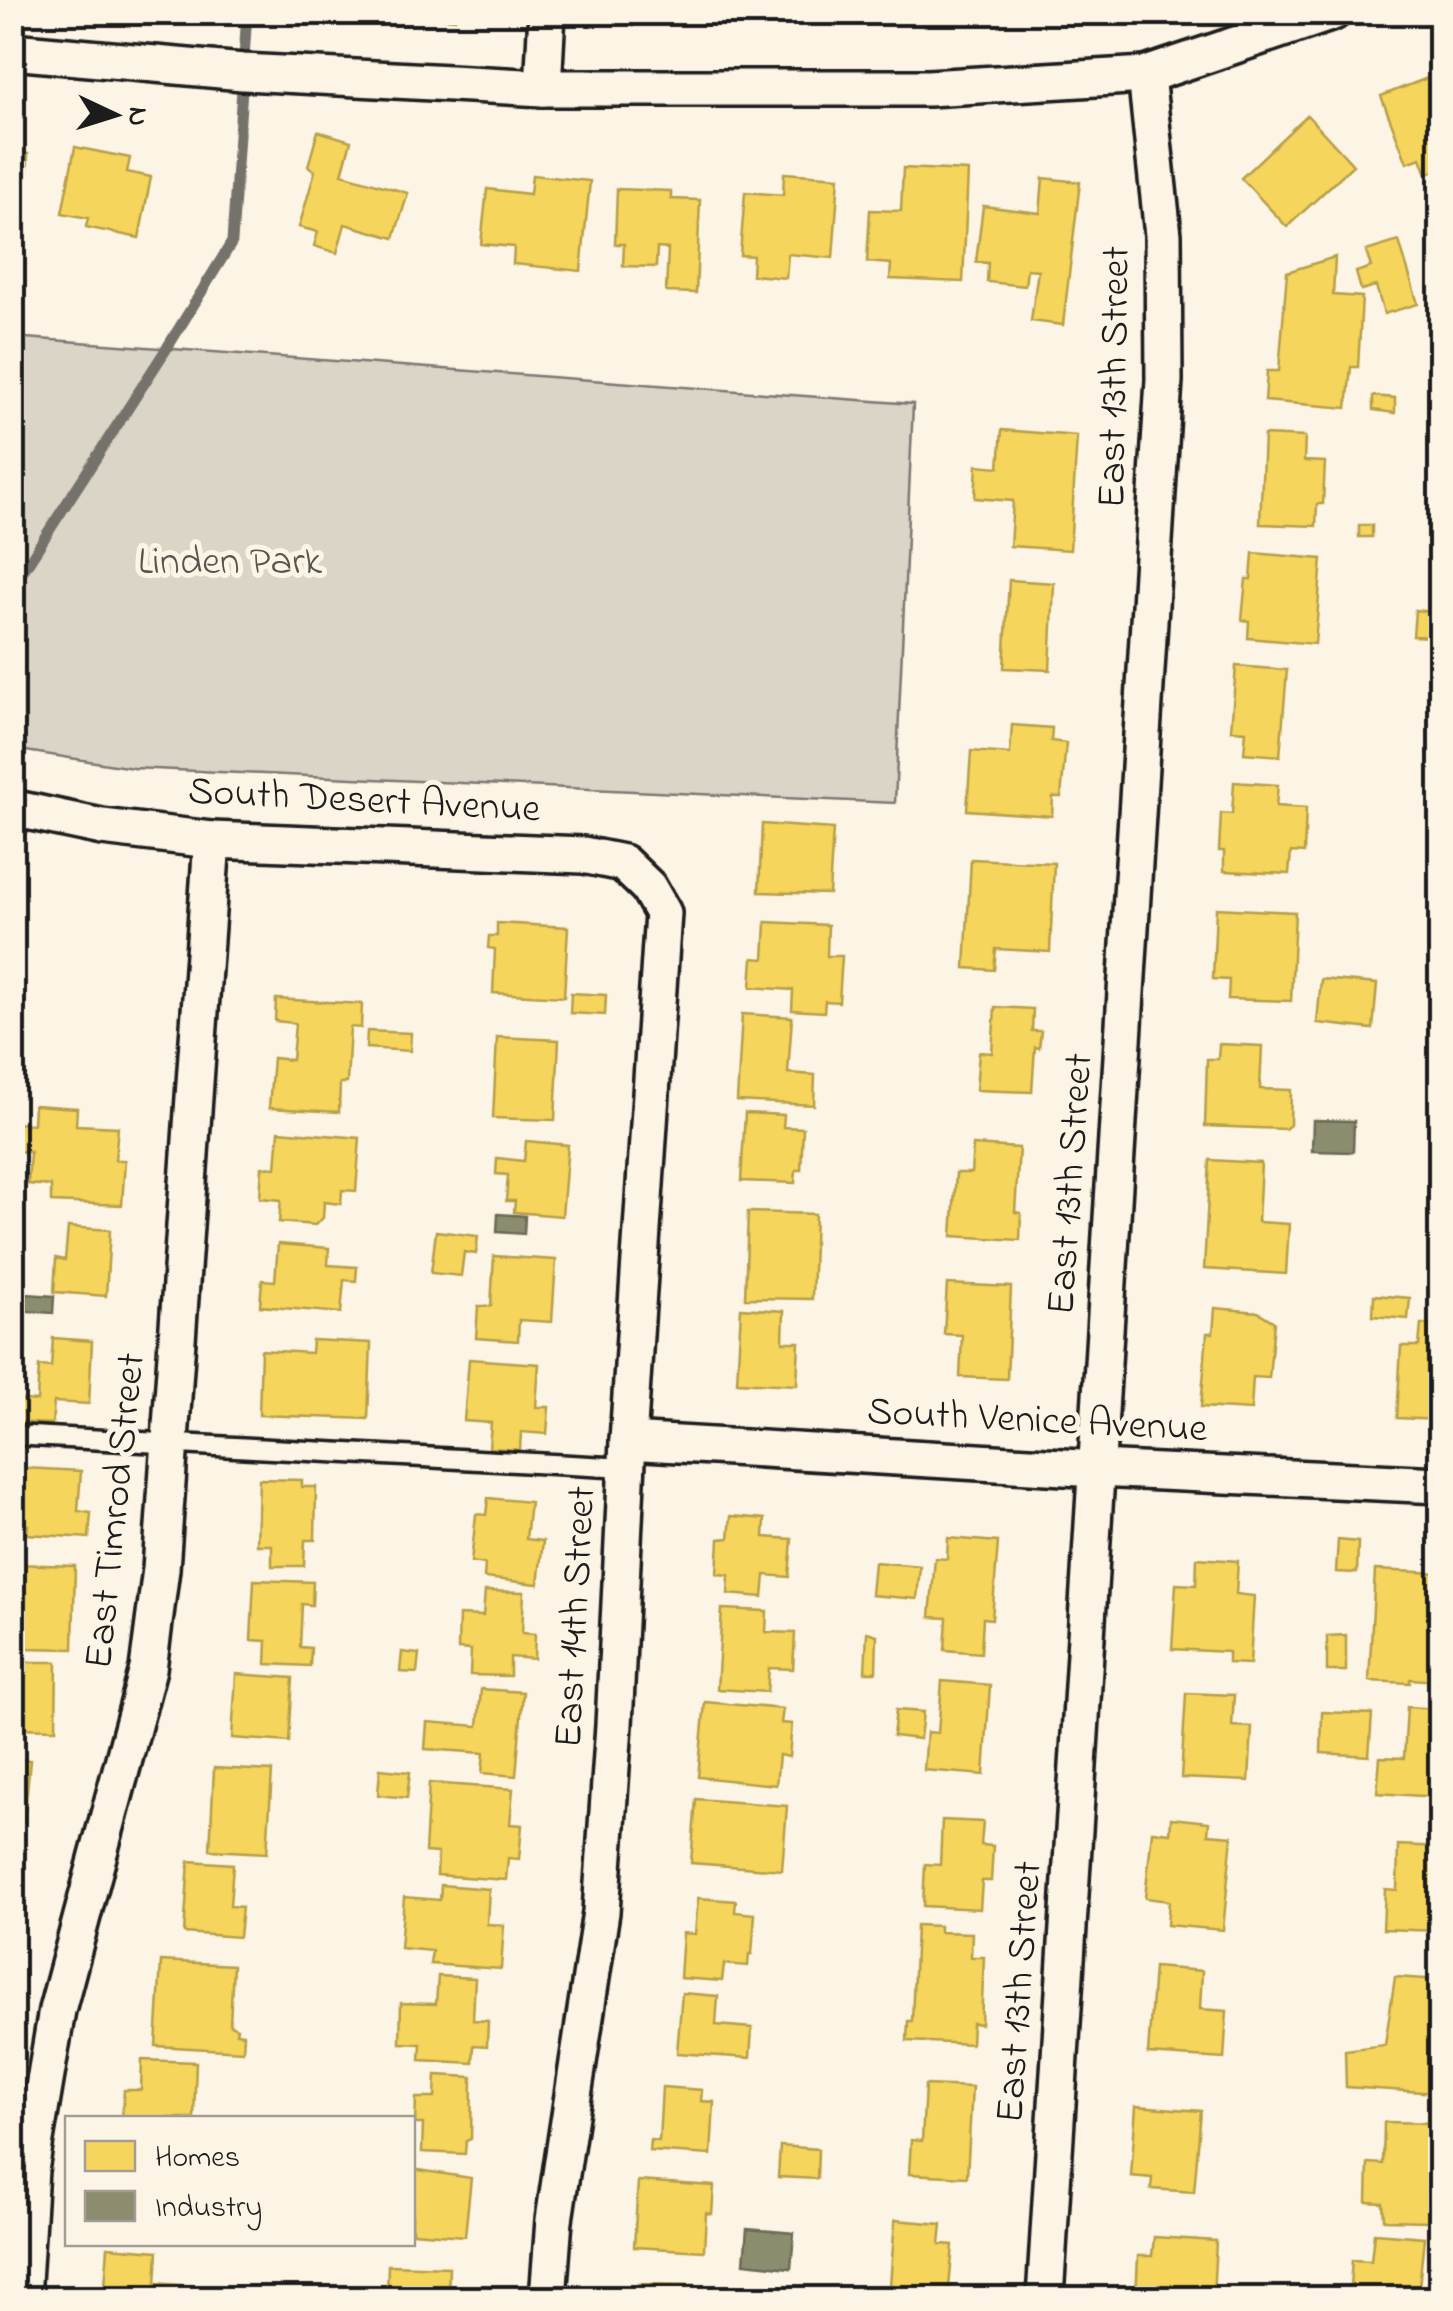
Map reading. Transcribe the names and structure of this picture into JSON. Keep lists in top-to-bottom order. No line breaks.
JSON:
{"streets":{"street":["East 13th Street","South Desert Avenue","South Venice Avenue","East Timrod Street","East 14th Street"]},"crossings":[["East 13th Street","South Venice Avenue"],["South Desert Avenue","East Timrod Street"],["South Desert Avenue","East 14th Street"],["South Venice Avenue","East 14th Street"]],"parks":["Linden Park"],"legend":["Homes","Industry"],"north":"right"}
